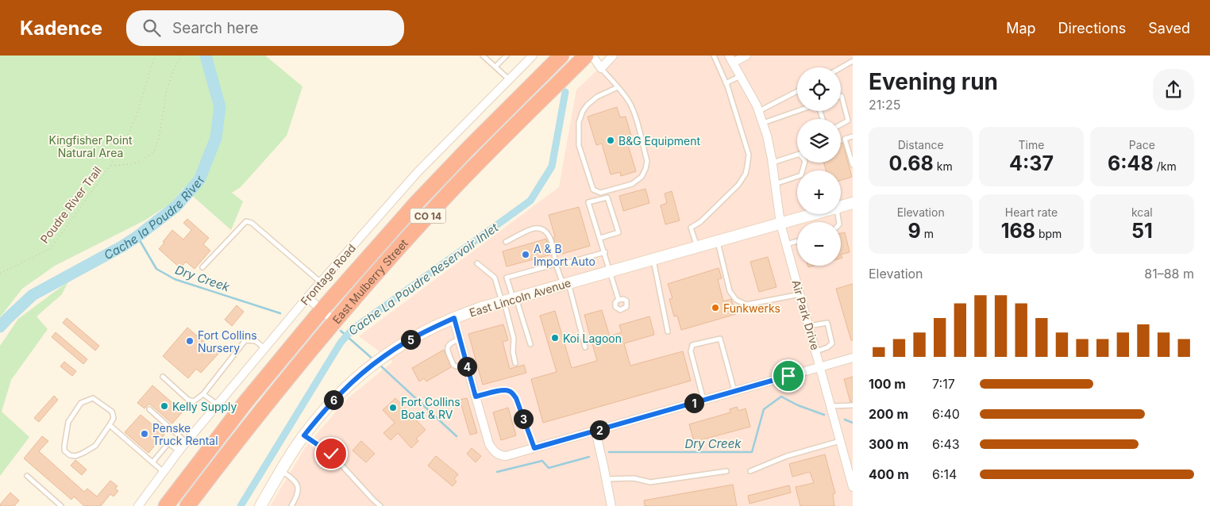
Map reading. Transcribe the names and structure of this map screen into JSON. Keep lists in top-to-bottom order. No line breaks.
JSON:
{"streets":{"highway":["CO 14","East Mulberry Street"],"street":["Frontage Road","East Lincoln Avenue","Air Park Drive"],"path":["Poudre River Trail"]},"crossings":[["East Lincoln Avenue","Air Park Drive"]],"water":["Cache la Poudre River","Dry Creek","Cache La Poudre Reservoir Inlet"],"parks":["Kingfisher Point Natural Area"],"places":["B&G Equipment","A & B Import Auto","Funkwerks","Koi Lagoon","Fort Collins Nursery","Kelly Supply","Fort Collins Boat & RV","Penske Truck Rental"],"page":{"header":"Kadence","search":"Search here","nav":["Map","Directions","Saved"],"heading":["Evening run","21:25"],"map_buttons":["+","−"],"stats":[["Distance","0.68 km"],["Time","4:37"],["Pace","6:48 /km"],["Elevation","9 m"],["Heart rate","168 bpm"],["kcal","51"]],"chart":["Elevation","81–88 m"],"pins":["5","4","6","1","3","2"],"list":[{"name":"100 m","note":"7:17"},{"name":"200 m","note":"6:40"},{"name":"300 m","note":"6:43"},{"name":"400 m","note":"6:14"}]}}
